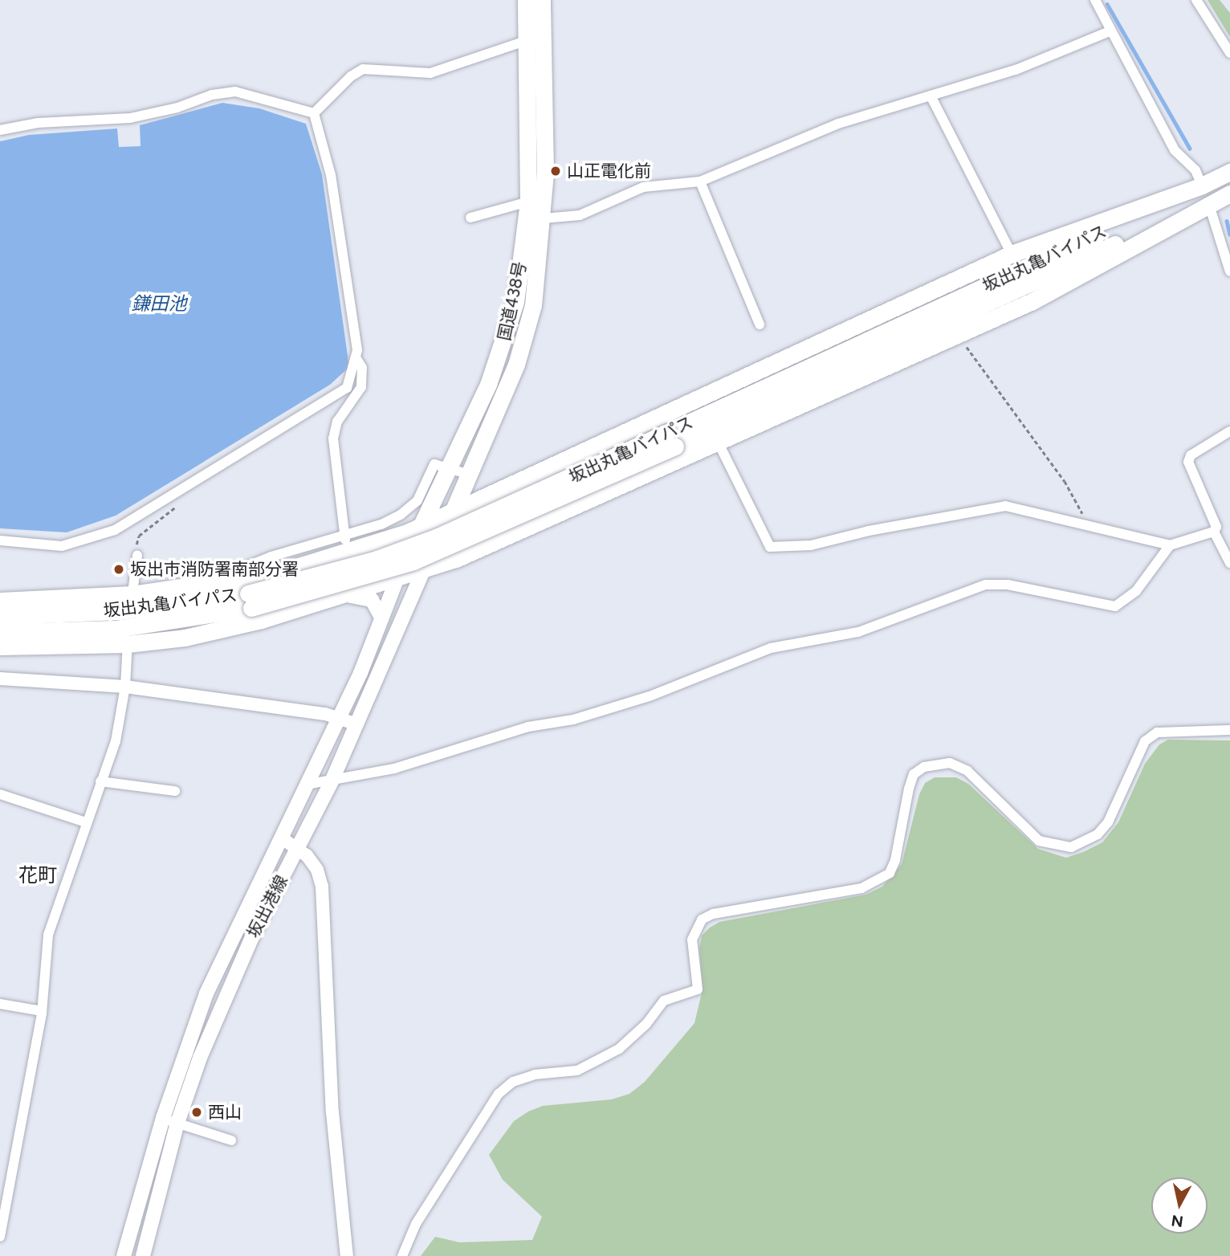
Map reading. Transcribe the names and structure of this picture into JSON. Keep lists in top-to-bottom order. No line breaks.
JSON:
{"streets":{"highway":["坂出丸亀バイパス","国道438号"],"main road":["坂出港線"]},"crossings":[["国道438号","坂出港線"]],"districts":["花町"],"water":["鎌田池"],"places":["山正電化前","坂出市消防署南部分署","西山"],"north":"bottom"}
